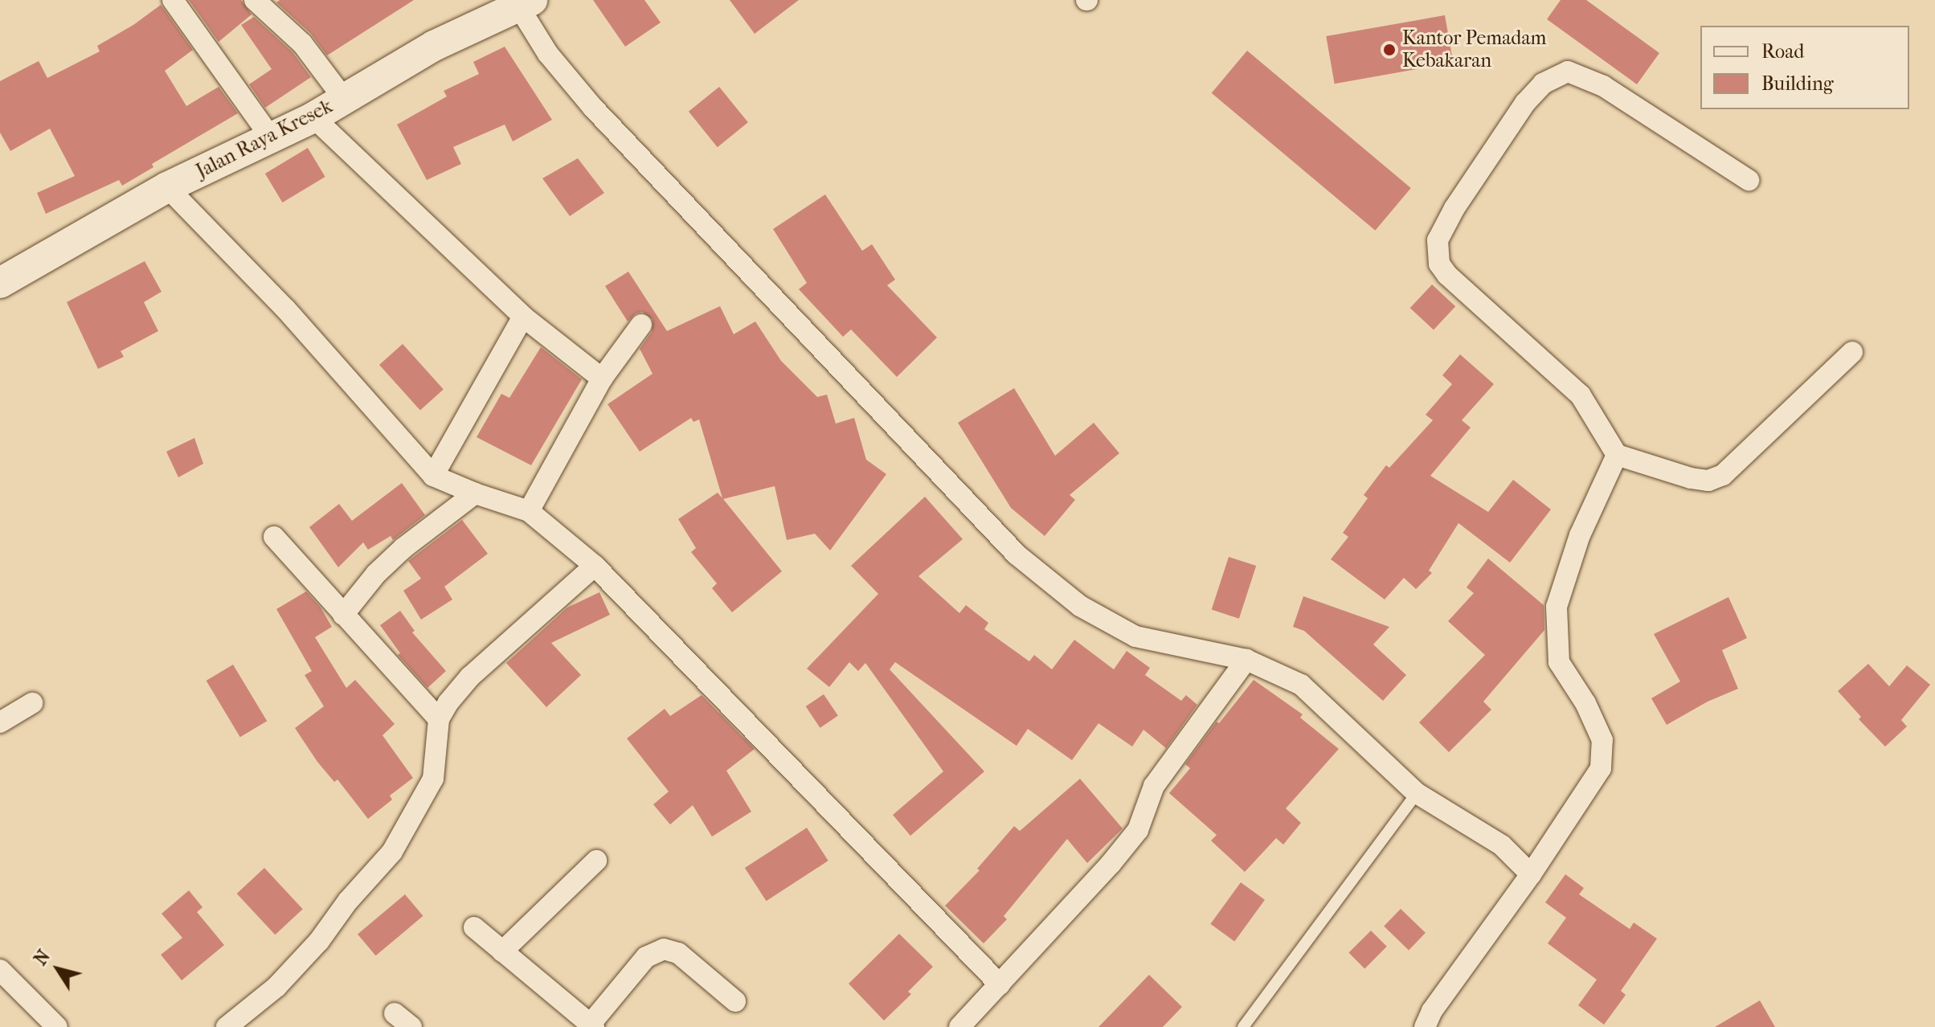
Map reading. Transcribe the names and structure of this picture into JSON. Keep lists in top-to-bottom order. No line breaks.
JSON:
{"streets":{"main road":["Jalan Raya Kresek"]},"places":["Kantor Pemadam Kebakaran"],"legend":["Road","Building"],"north":"top left"}
